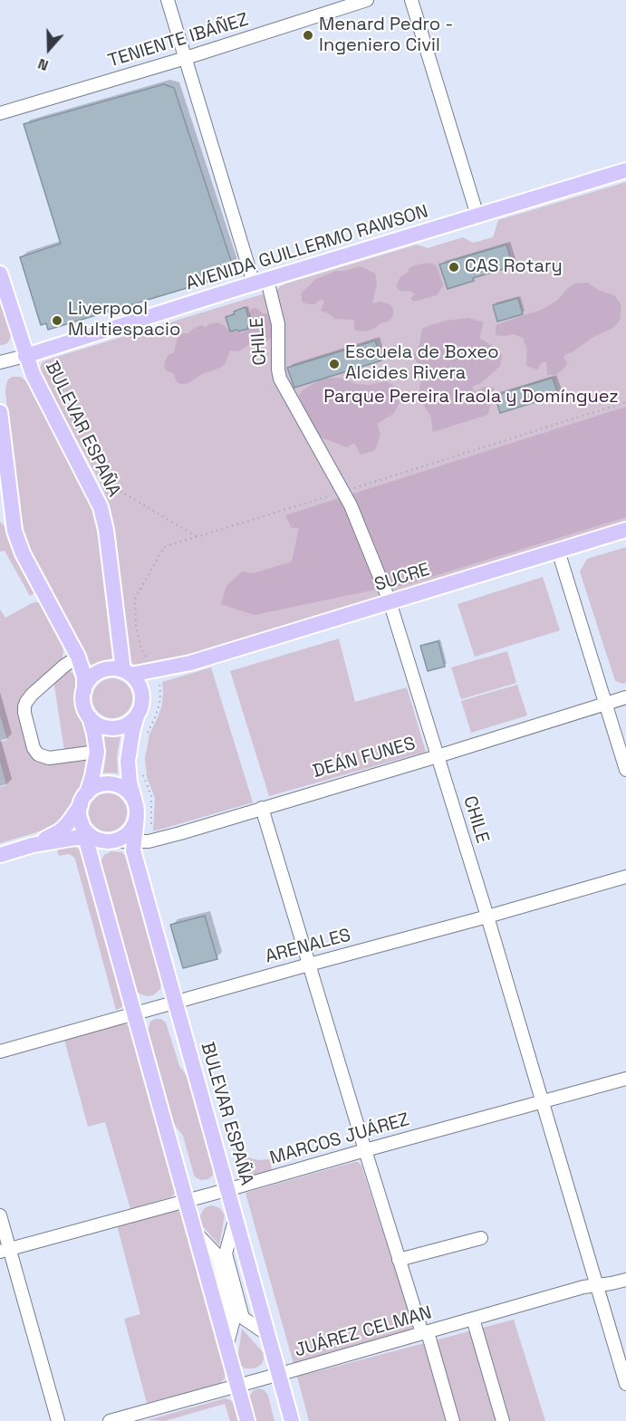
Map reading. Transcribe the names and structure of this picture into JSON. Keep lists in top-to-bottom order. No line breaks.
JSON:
{"streets":{"main road":["AVENIDA GUILLERMO RAWSON","BULEVAR ESPAÑA","SUCRE","DEÁN FUNES"],"street":["TENIENTE IBÁÑEZ","CHILE","ARENALES","MARCOS JUÁREZ","JUÁREZ CELMAN"]},"crossings":[["TENIENTE IBÁÑEZ","CHILE"],["AVENIDA GUILLERMO RAWSON","CHILE"],["AVENIDA GUILLERMO RAWSON","BULEVAR ESPAÑA"],["CHILE","SUCRE"],["CHILE","DEÁN FUNES"],["CHILE","ARENALES"],["CHILE","MARCOS JUÁREZ"],["CHILE","JUÁREZ CELMAN"],["BULEVAR ESPAÑA","SUCRE"],["BULEVAR ESPAÑA","DEÁN FUNES"],["BULEVAR ESPAÑA","ARENALES"],["BULEVAR ESPAÑA","MARCOS JUÁREZ"],["BULEVAR ESPAÑA","JUÁREZ CELMAN"]],"parks":["Parque Pereira Iraola y Domínguez"],"places":["Menard Pedro - Ingeniero Civil","CAS Rotary","Liverpool Multiespacio","Escuela de Boxeo Alcides Rivera"],"north":"bottom"}
